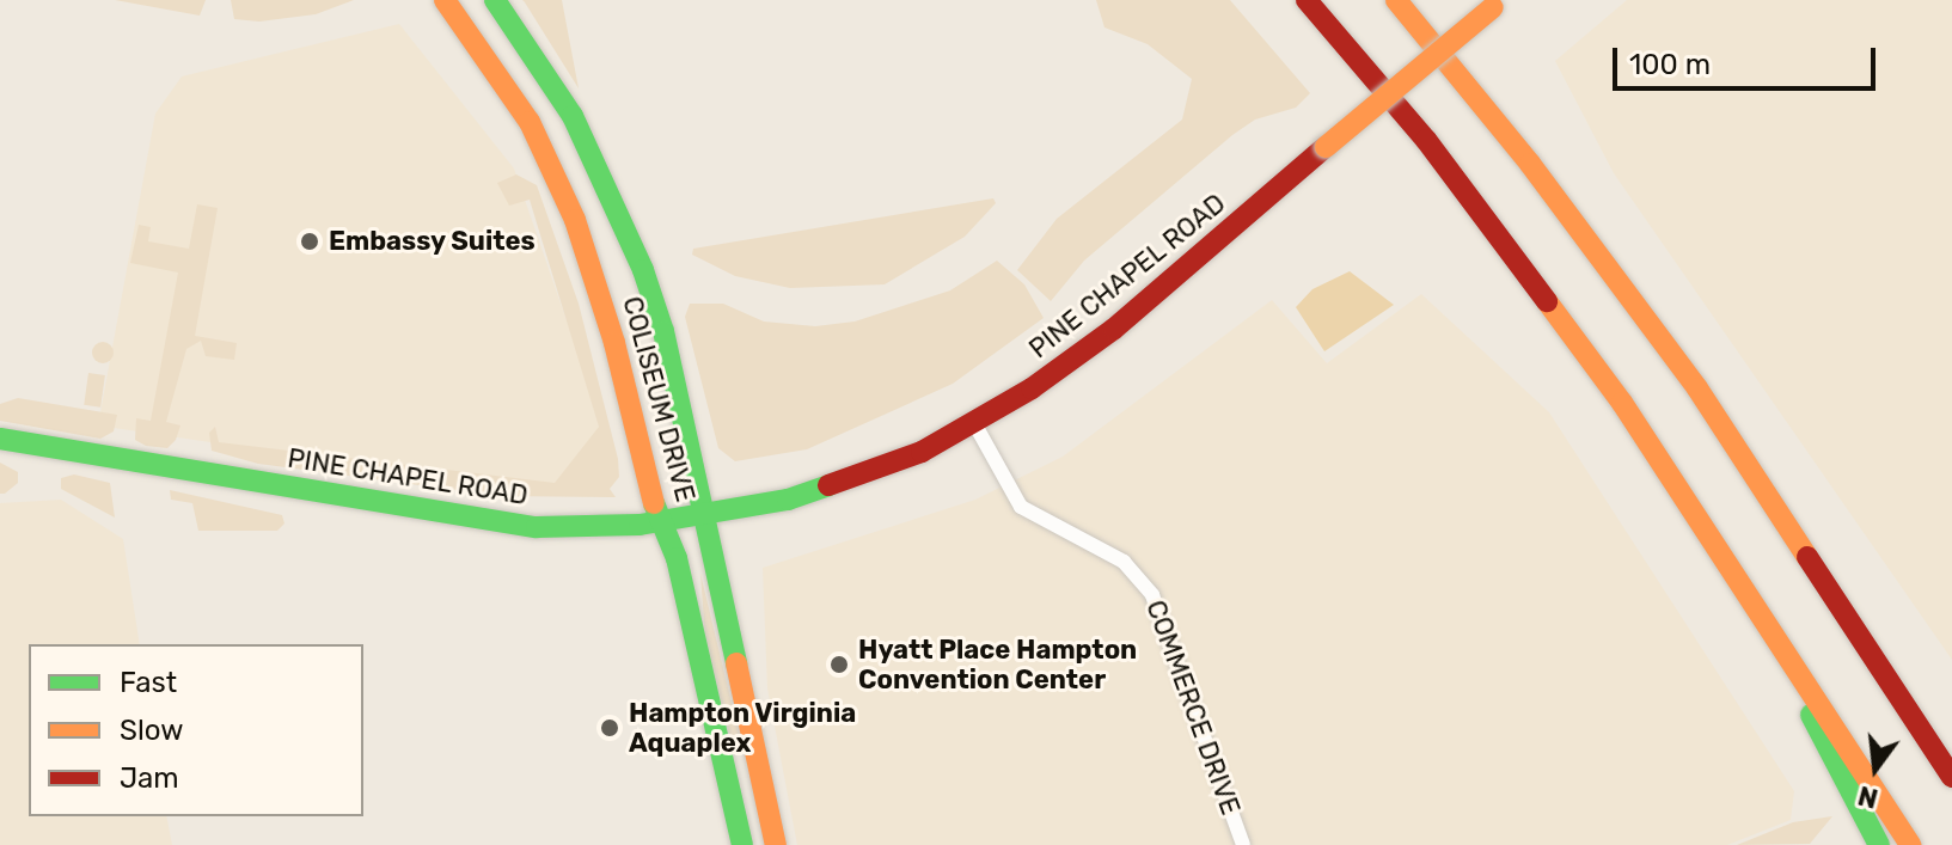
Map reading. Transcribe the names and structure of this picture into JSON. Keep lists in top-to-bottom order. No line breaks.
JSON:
{"streets":{"main road":["PINE CHAPEL ROAD","COLISEUM DRIVE"],"street":["COMMERCE DRIVE"]},"crossings":[["PINE CHAPEL ROAD","COLISEUM DRIVE"],["PINE CHAPEL ROAD","COMMERCE DRIVE"]],"places":["Embassy Suites","Hyatt Place Hampton Convention Center","Hampton Virginia Aquaplex"],"legend":["Fast","Slow","Jam"],"scale_bar":"100 m","north":"bottom"}
